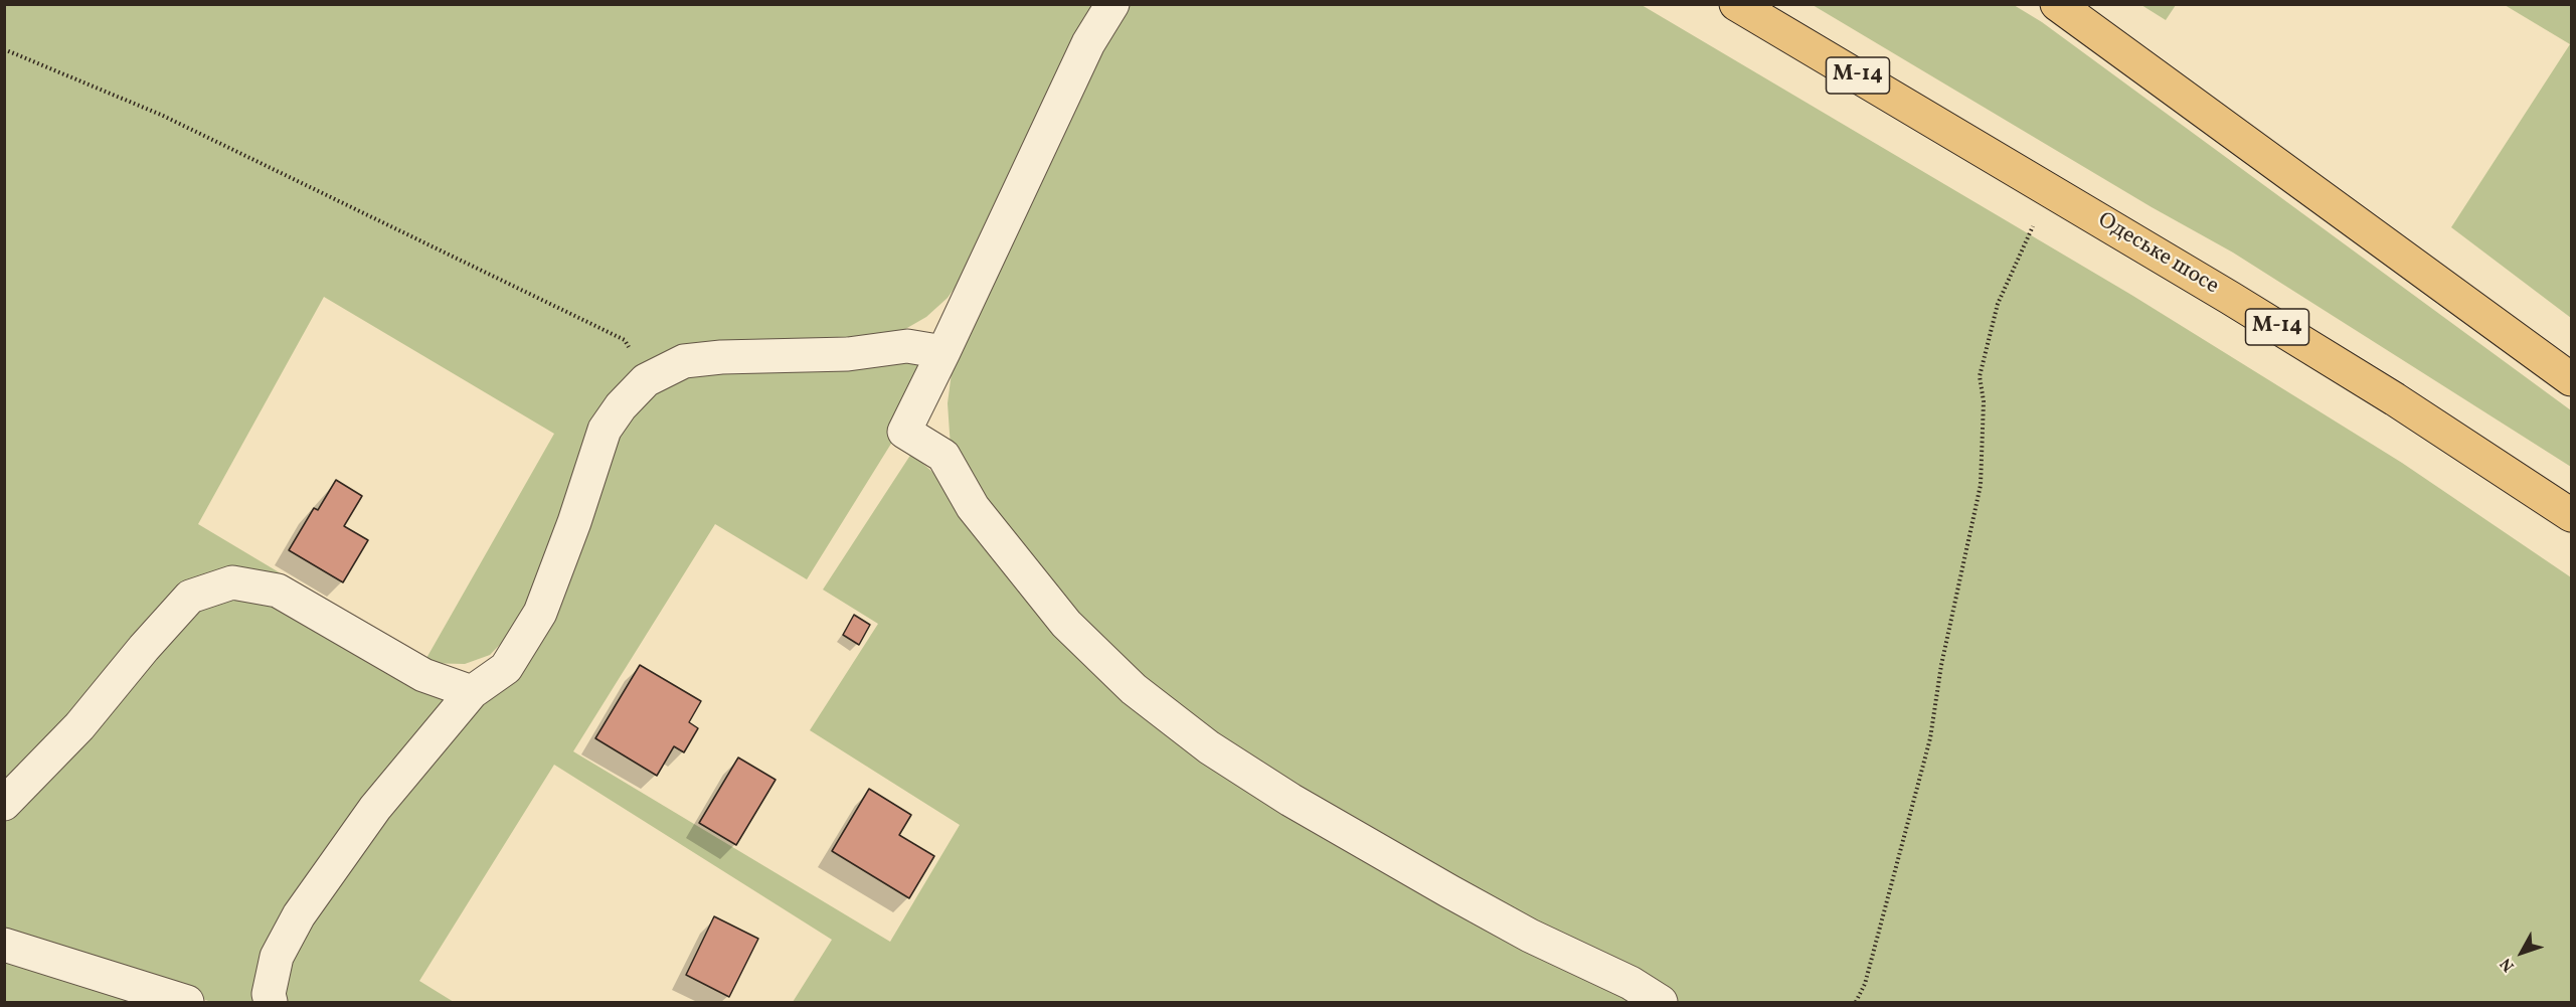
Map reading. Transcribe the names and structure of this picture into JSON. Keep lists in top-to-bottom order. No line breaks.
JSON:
{"streets":{"highway":["М-14","Одеське шосе"]},"north":"bottom left"}
